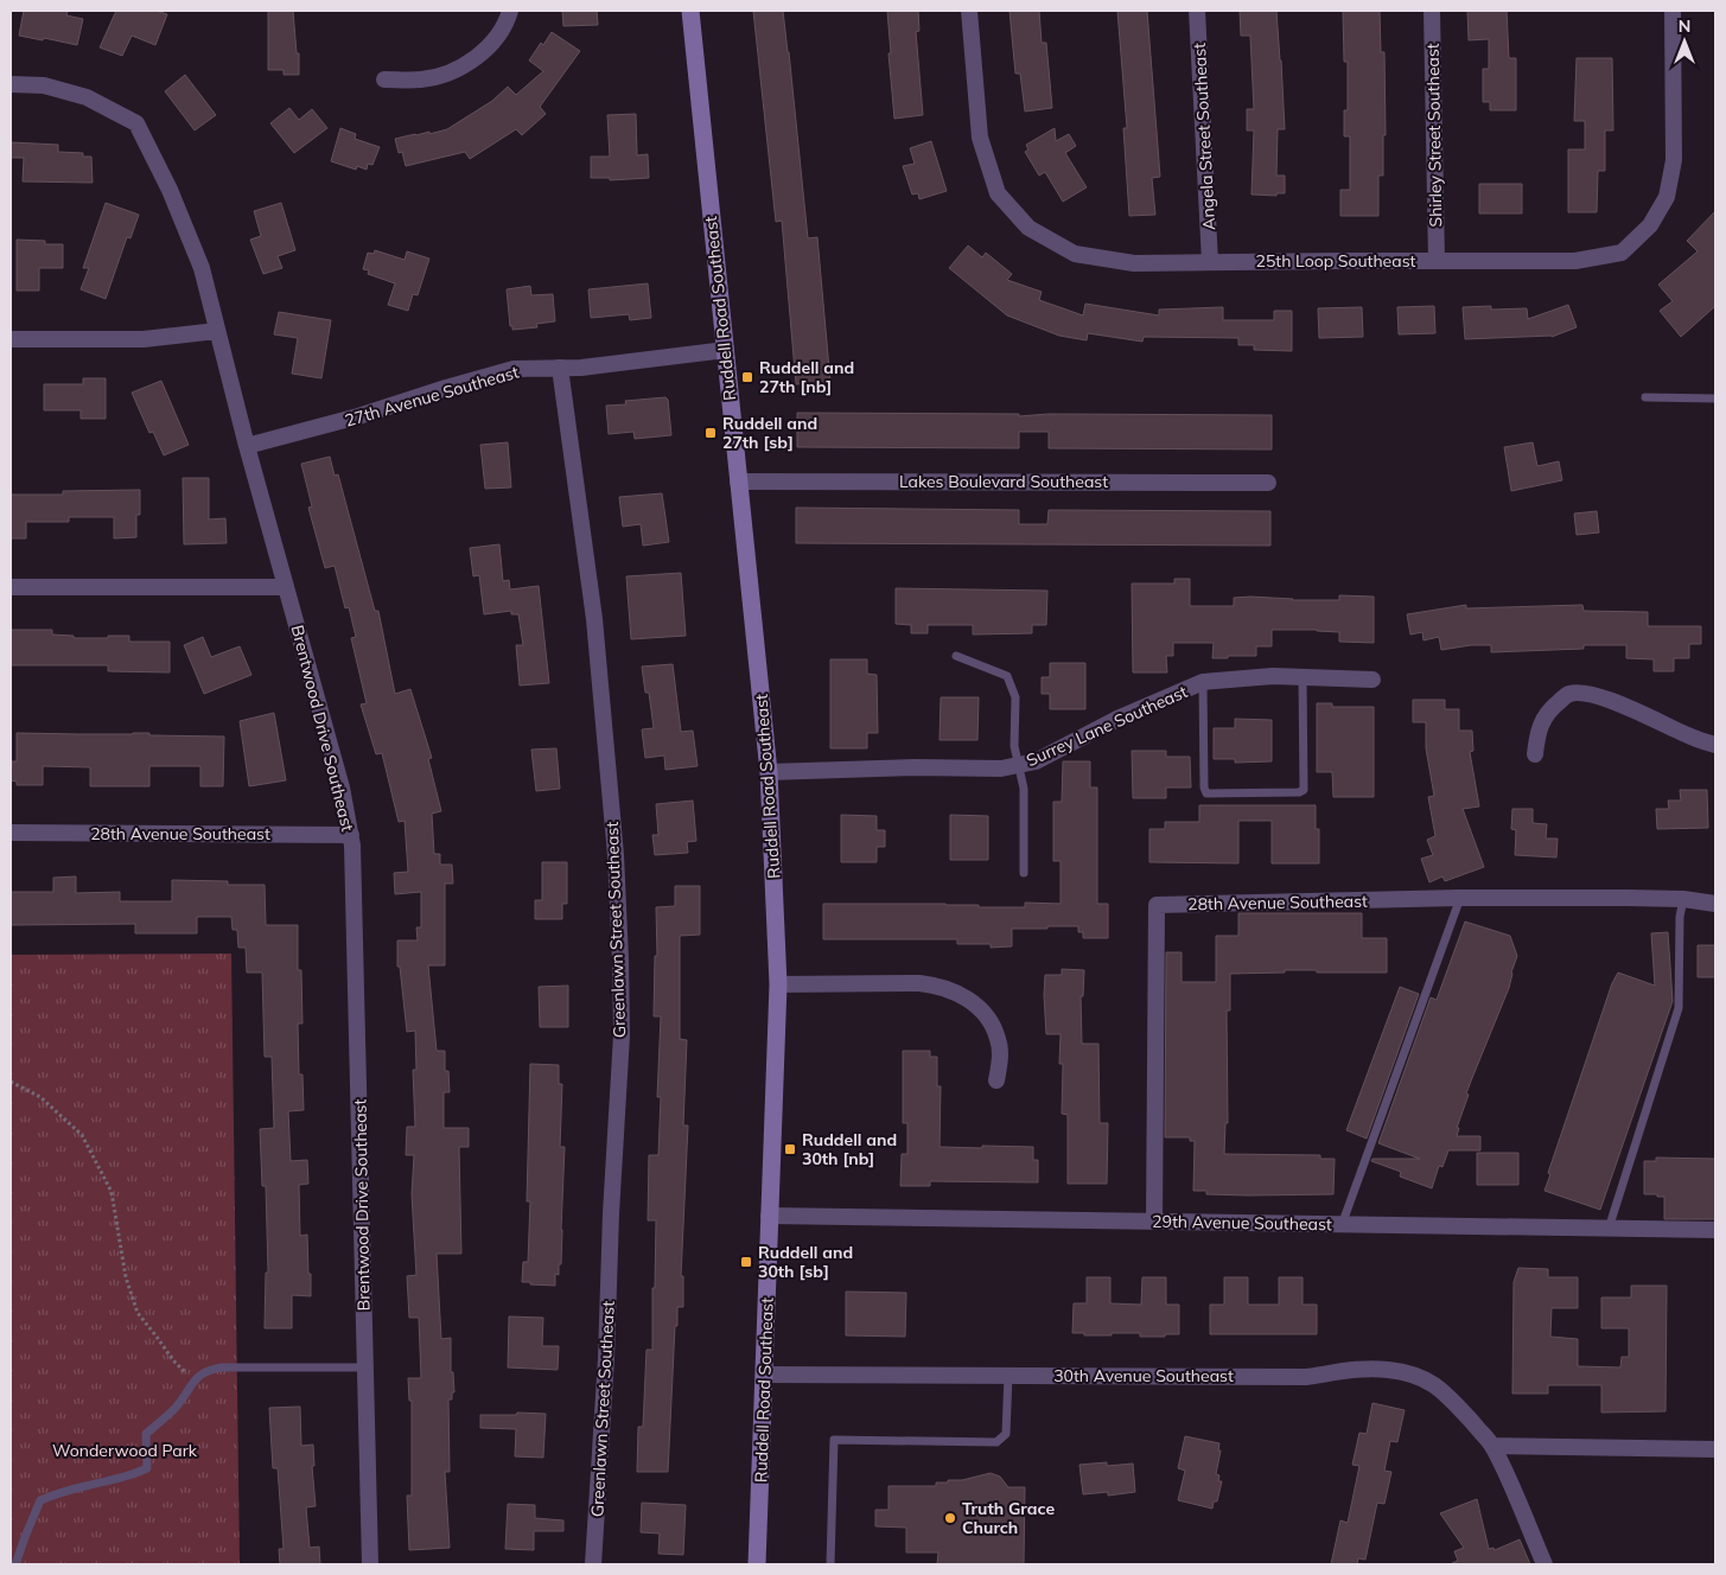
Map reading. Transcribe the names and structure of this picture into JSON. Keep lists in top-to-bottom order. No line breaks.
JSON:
{"streets":{"main road":["Ruddell Road Southeast"],"street":["Shirley Street Southeast","Angela Street Southeast","25th Loop Southeast","27th Avenue Southeast","Lakes Boulevard Southeast","Surrey Lane Southeast","Brentwood Drive Southeast","28th Avenue Southeast","Greenlawn Street Southeast","29th Avenue Southeast","30th Avenue Southeast"]},"crossings":[["Shirley Street Southeast","25th Loop Southeast"],["Angela Street Southeast","25th Loop Southeast"],["Ruddell Road Southeast","27th Avenue Southeast"],["Ruddell Road Southeast","Lakes Boulevard Southeast"],["Ruddell Road Southeast","Surrey Lane Southeast"],["Ruddell Road Southeast","29th Avenue Southeast"],["Ruddell Road Southeast","30th Avenue Southeast"],["27th Avenue Southeast","Brentwood Drive Southeast"],["27th Avenue Southeast","Greenlawn Street Southeast"],["Brentwood Drive Southeast","28th Avenue Southeast"],["28th Avenue Southeast","29th Avenue Southeast"]],"parks":["Wonderwood Park"],"places":{"transit":["Ruddell and 27th [nb]","Ruddell and 27th [sb]","Ruddell and 30th [nb]","Ruddell and 30th [sb]"],"other":["Truth Grace Church"]},"north":"top"}
